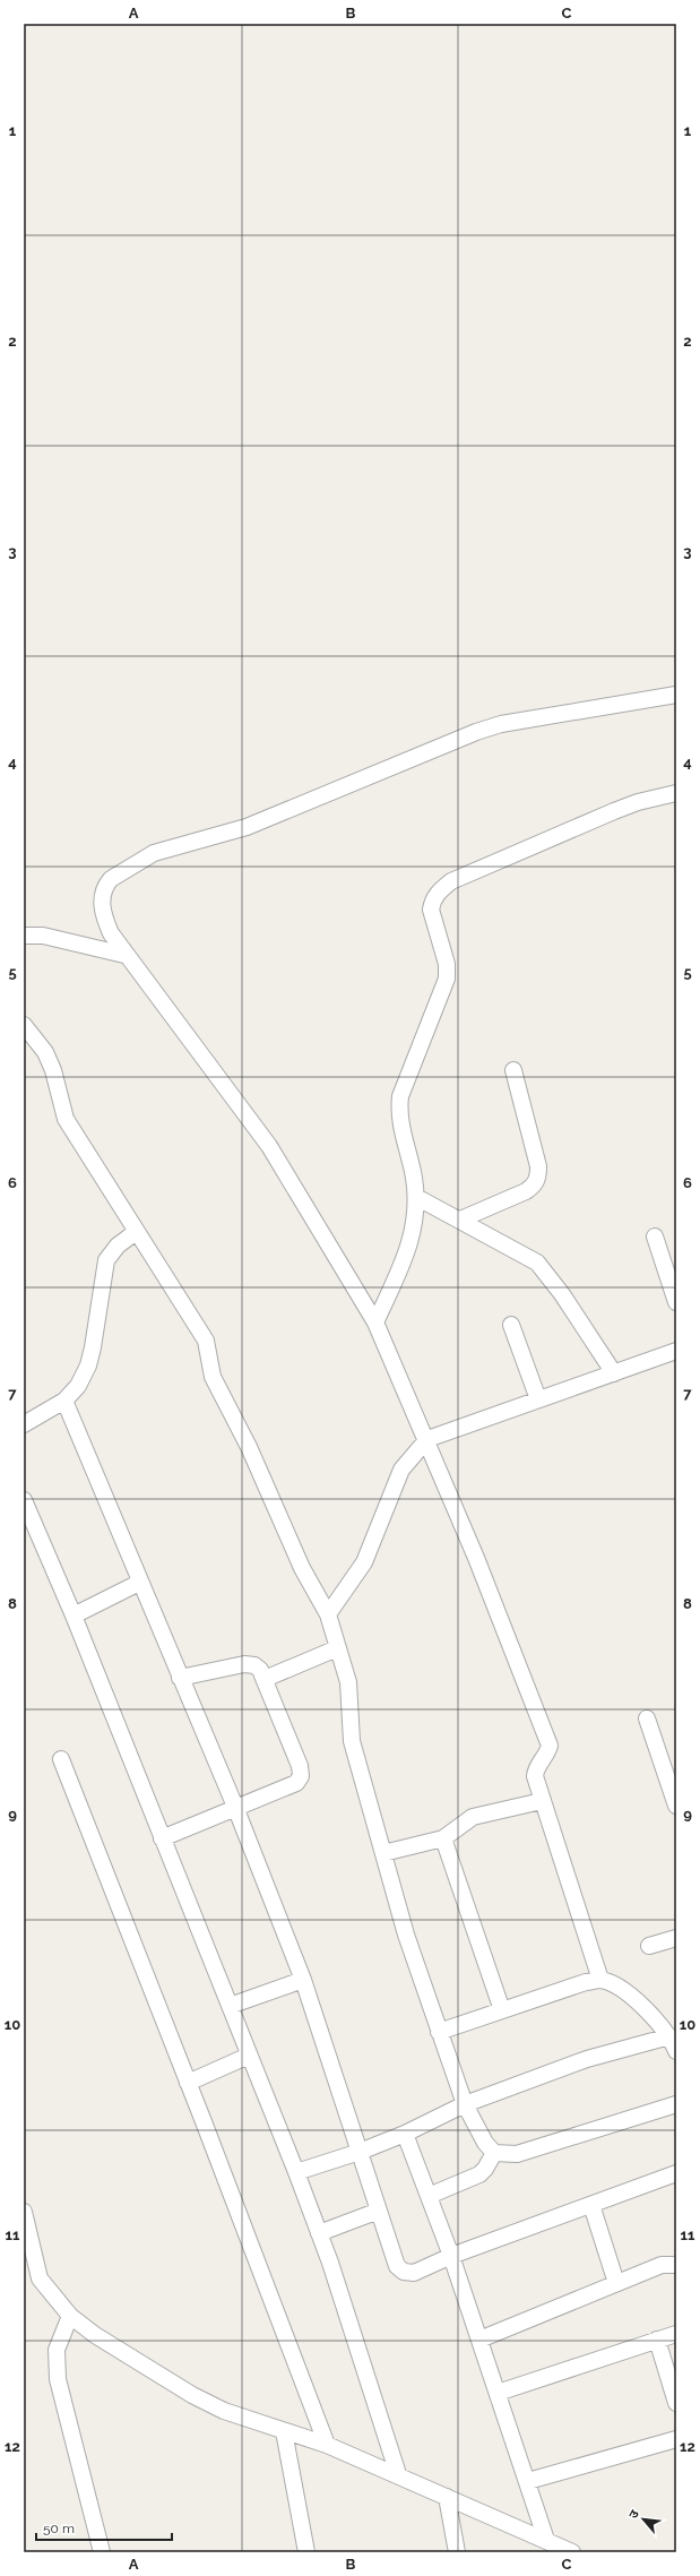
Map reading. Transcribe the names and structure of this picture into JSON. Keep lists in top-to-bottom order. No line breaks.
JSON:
{"scale_bar":"50 m","north":"top left","grid":{"columns":["A","B","C"],"rows":["1","2","3","4","5","6","7","8","9","10","11","12"]}}
